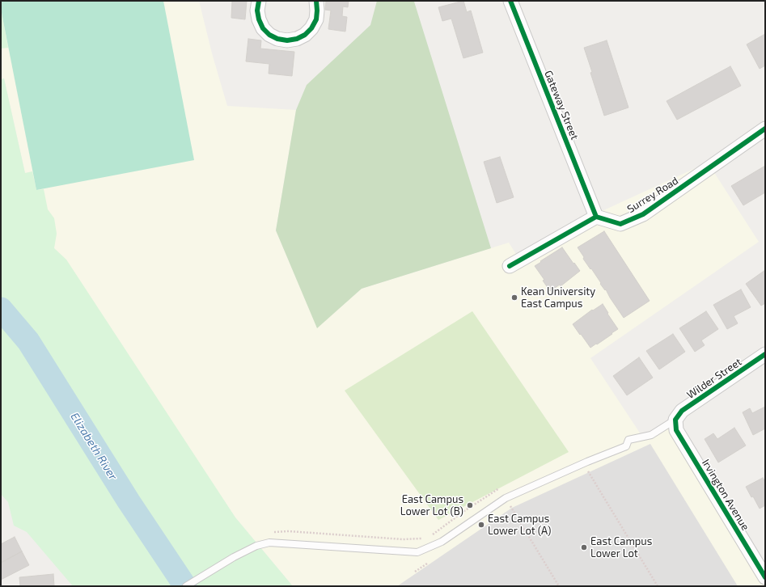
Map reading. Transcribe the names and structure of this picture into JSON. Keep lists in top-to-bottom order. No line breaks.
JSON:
{"streets":{"street":["Gateway Street","Surrey Road","Wilder Street","Irvington Avenue"]},"crossings":[["Gateway Street","Surrey Road"],["Wilder Street","Irvington Avenue"]],"water":["Elizabeth River"],"places":["Kean University East Campus","East Campus Lower Lot (B)","East Campus Lower Lot (A)","East Campus Lower Lot"]}
